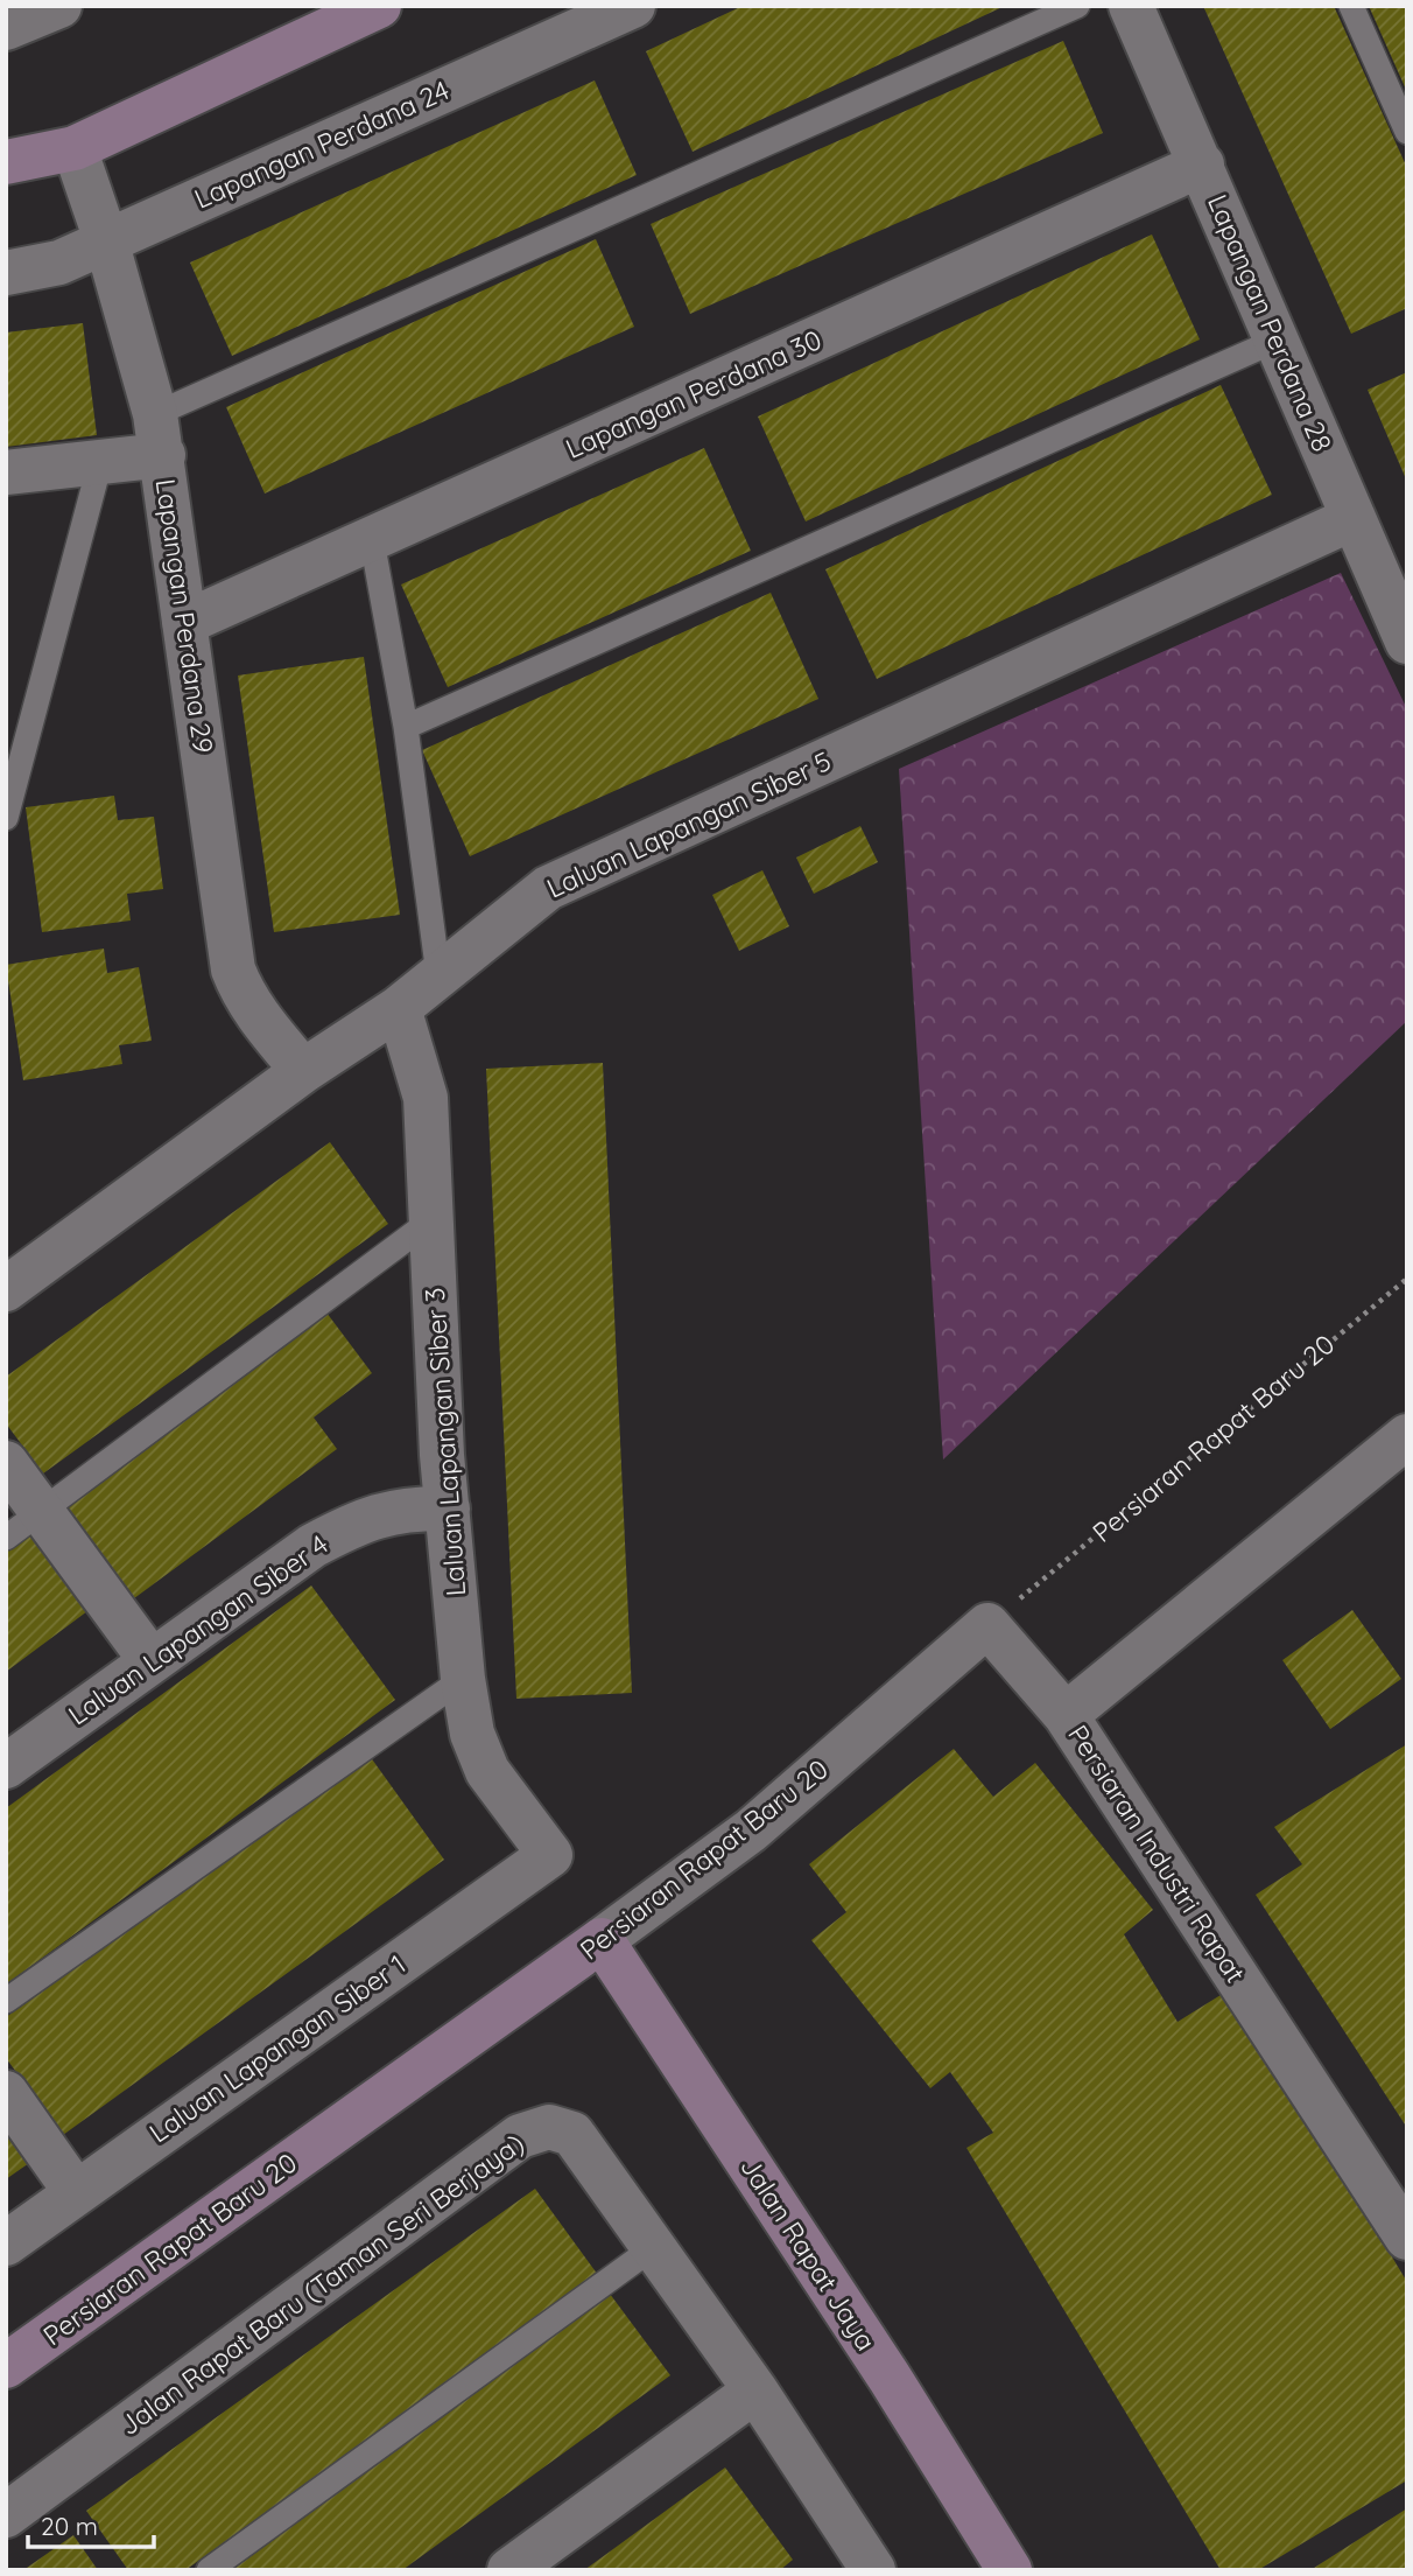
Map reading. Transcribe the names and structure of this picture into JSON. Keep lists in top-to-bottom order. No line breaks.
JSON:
{"streets":{"street":["Lapangan Perdana 24","Lapangan Perdana 28","Lapangan Perdana 30","Lapangan Perdana 29","Laluan Lapangan Siber 5","Persiaran Rapat Baru 20","Laluan Lapangan Siber 3","Laluan Lapangan Siber 4","Persiaran Industri Rapat","Laluan Lapangan Siber 1","Jalan Rapat Jaya","Jalan Rapat Baru (Taman Seri Berjaya)"]},"crossings":[["Lapangan Perdana 24","Lapangan Perdana 29"],["Lapangan Perdana 28","Lapangan Perdana 30"],["Lapangan Perdana 28","Laluan Lapangan Siber 5"],["Lapangan Perdana 30","Lapangan Perdana 29"],["Lapangan Perdana 29","Laluan Lapangan Siber 5"],["Laluan Lapangan Siber 5","Laluan Lapangan Siber 3"],["Persiaran Rapat Baru 20","Jalan Rapat Jaya"],["Laluan Lapangan Siber 3","Laluan Lapangan Siber 4"],["Laluan Lapangan Siber 3","Laluan Lapangan Siber 1"]],"scale_bar":"20 m"}
